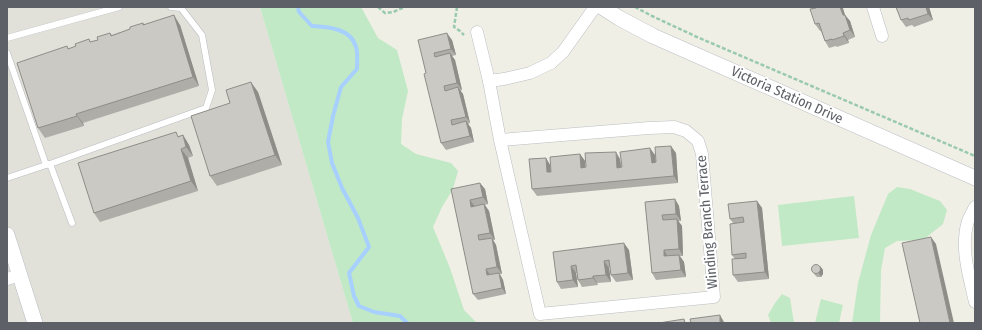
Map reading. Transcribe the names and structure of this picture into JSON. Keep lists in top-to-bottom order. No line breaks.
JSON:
{"streets":{"street":["Victoria Station Drive","Winding Branch Terrace"]}}
